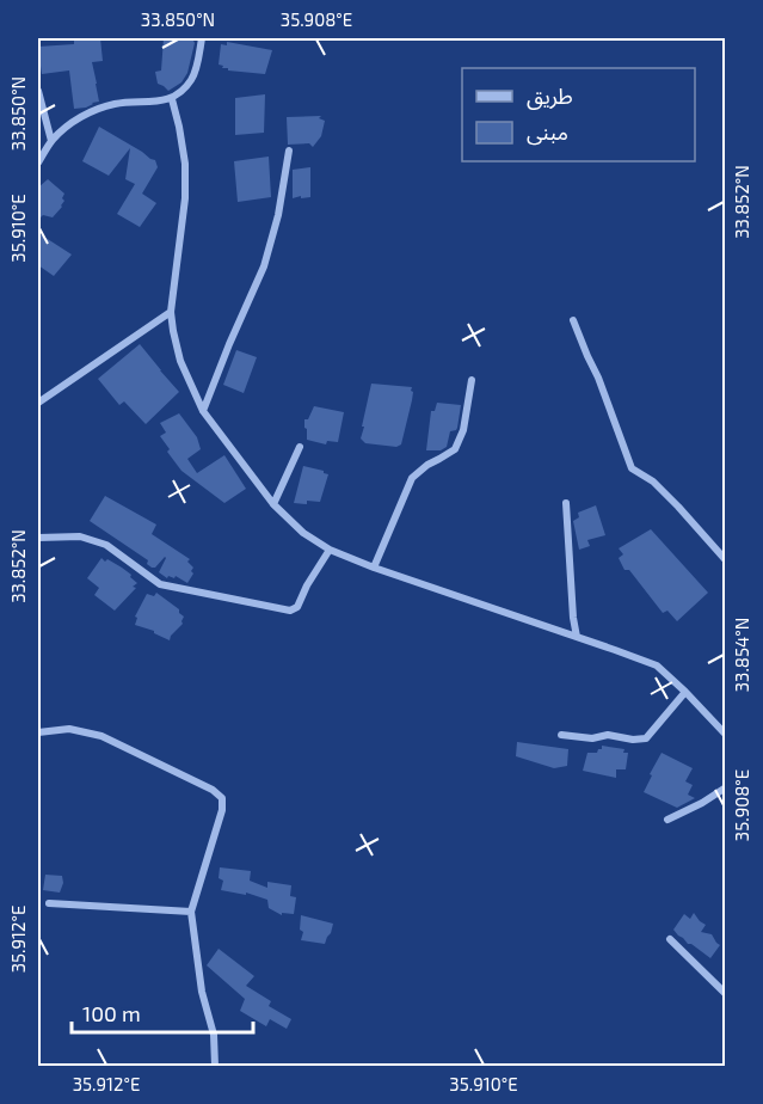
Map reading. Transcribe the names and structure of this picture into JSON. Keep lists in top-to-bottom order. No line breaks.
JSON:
{"legend":["طريق","مبنى"],"scale_bar":"100 m","coordinates":["33.850°N","35.908°E","33.852°N","35.910°E","33.854°N","35.912°E"]}
